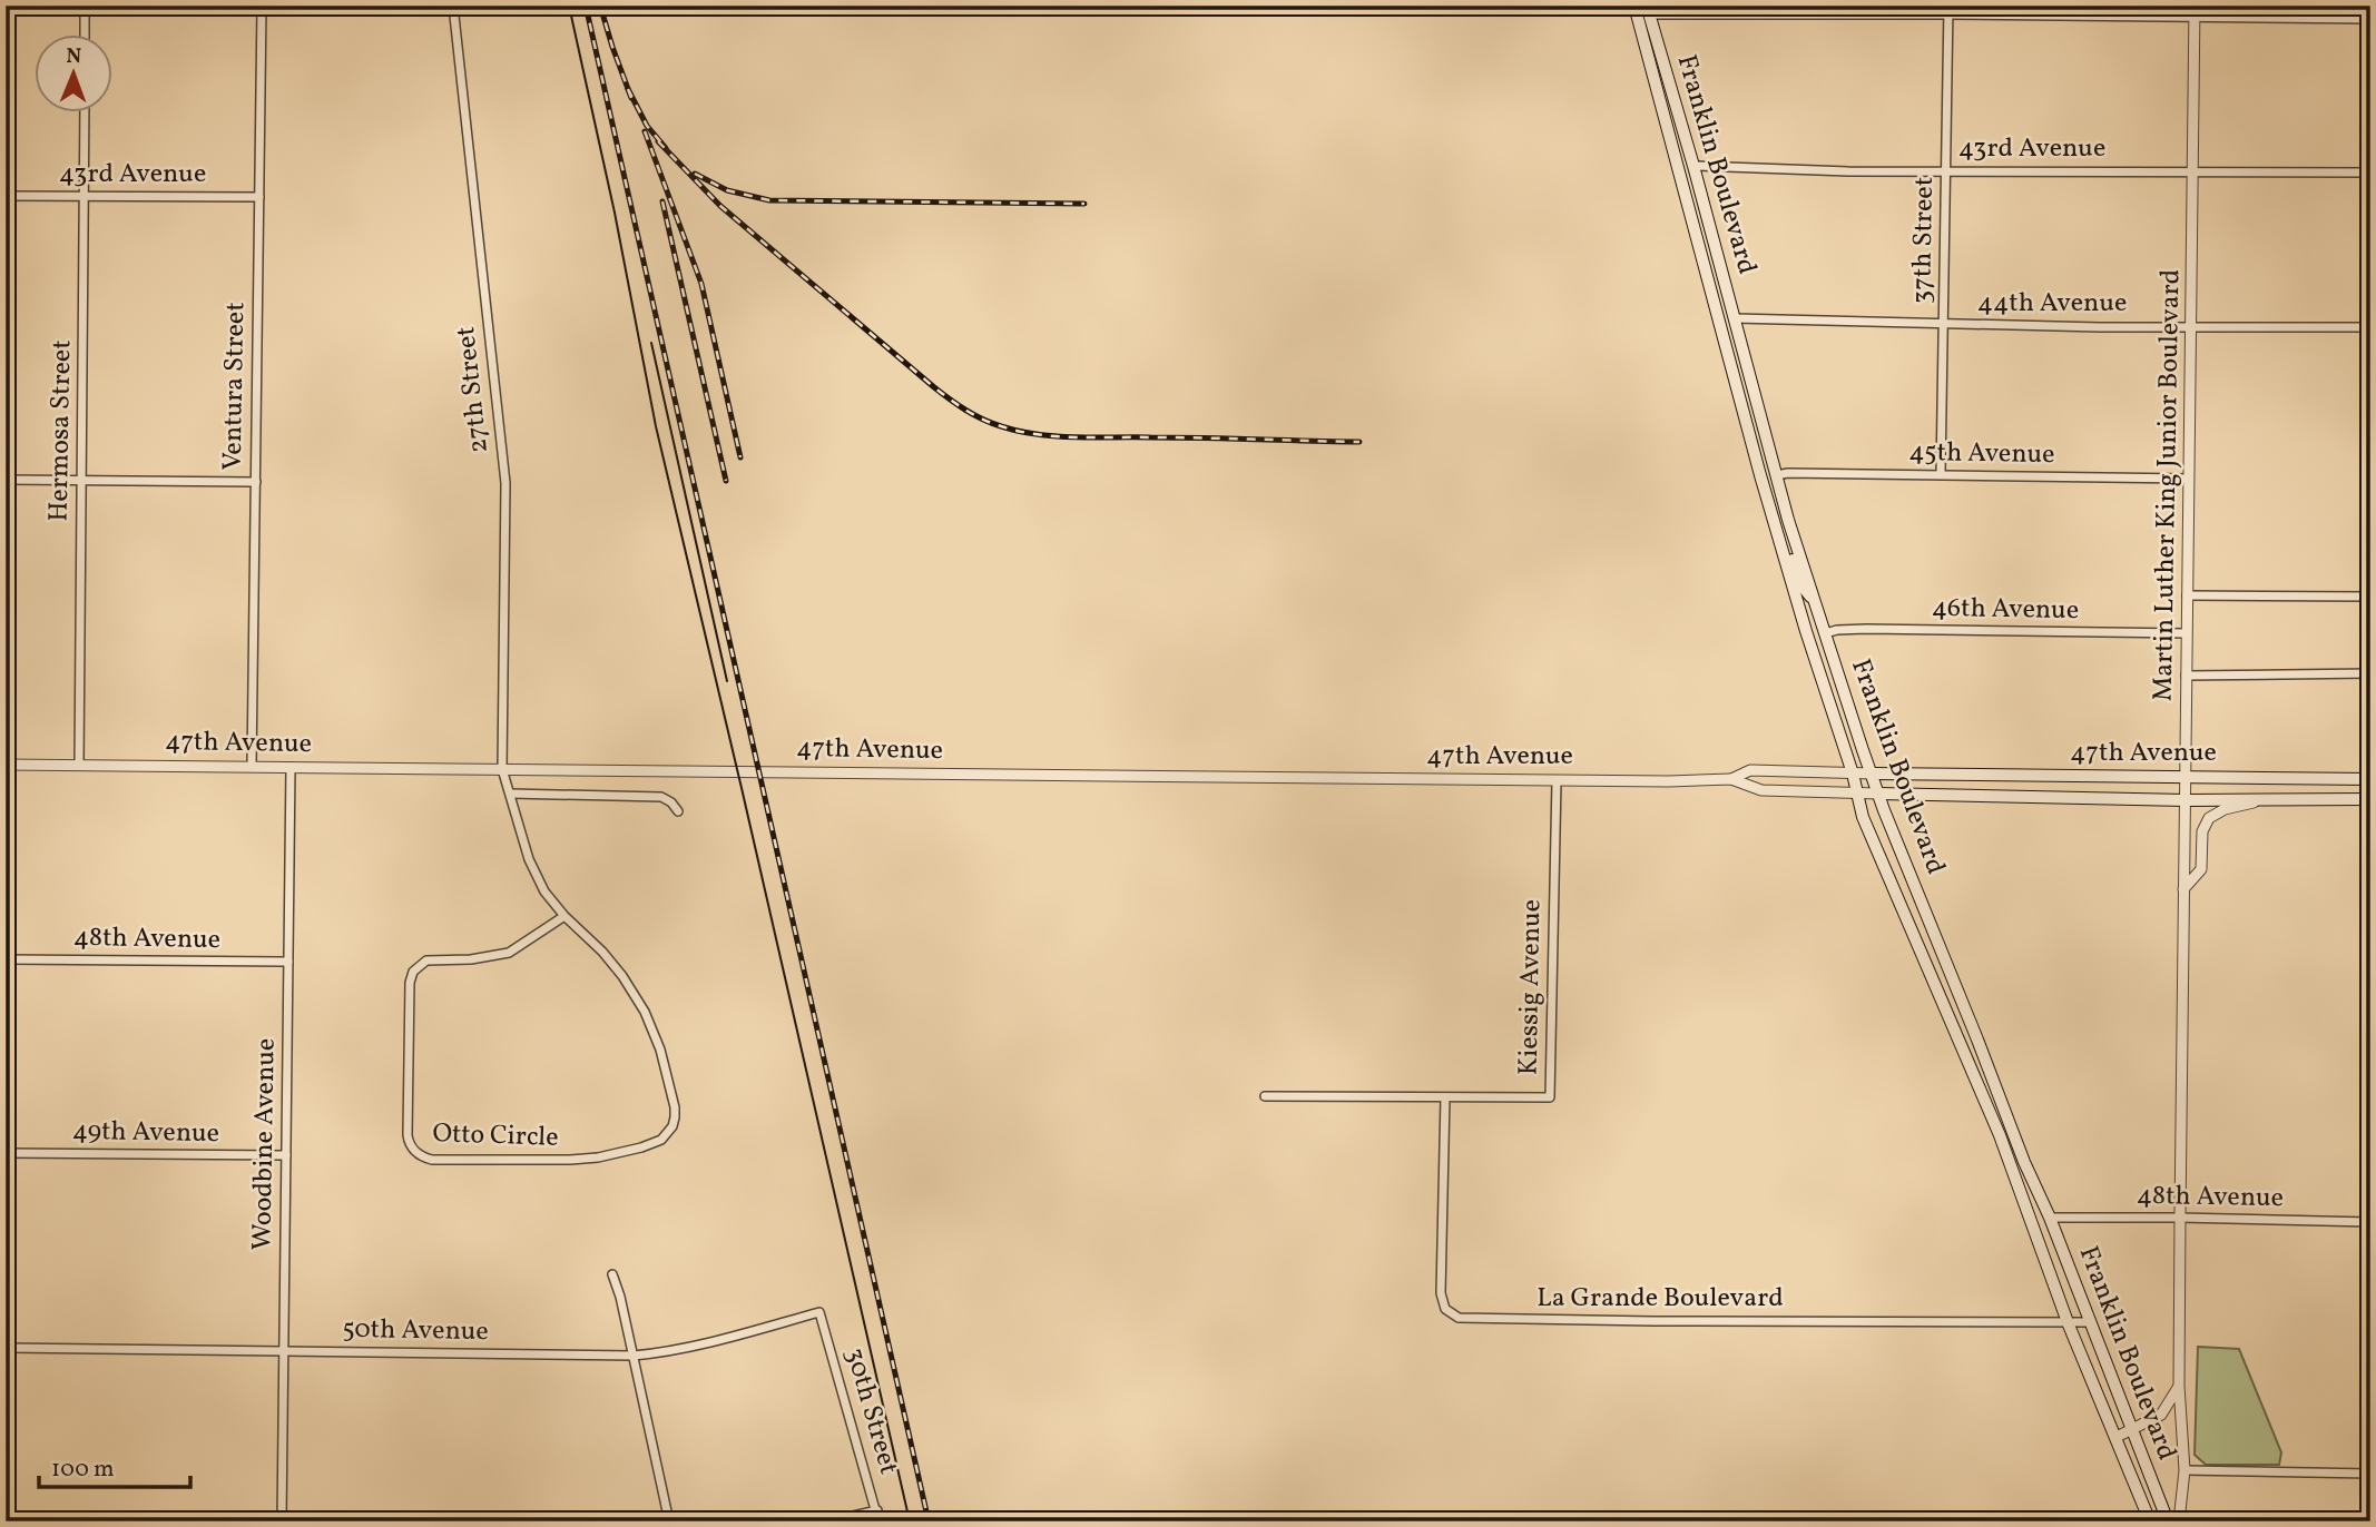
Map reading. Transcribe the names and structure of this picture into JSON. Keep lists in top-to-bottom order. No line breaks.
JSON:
{"streets":{"main road":["Franklin Boulevard","47th Avenue"],"street":["43rd Avenue","37th Street","44th Avenue","Ventura Street","27th Street","Hermosa Street","45th Avenue","Martin Luther King Junior Boulevard","46th Avenue","48th Avenue","Kiessig Avenue","49th Avenue","Otto Circle","Woodbine Avenue","La Grande Boulevard","50th Avenue","30th Street"]},"crossings":[["43rd Avenue","Franklin Boulevard"],["43rd Avenue","37th Street"],["43rd Avenue","Ventura Street"],["43rd Avenue","Hermosa Street"],["43rd Avenue","Martin Luther King Junior Boulevard"],["Franklin Boulevard","44th Avenue"],["Franklin Boulevard","45th Avenue"],["Franklin Boulevard","46th Avenue"],["Franklin Boulevard","47th Avenue"],["Franklin Boulevard","48th Avenue"],["Franklin Boulevard","La Grande Boulevard"],["37th Street","44th Avenue"],["37th Street","45th Avenue"],["44th Avenue","Martin Luther King Junior Boulevard"],["Ventura Street","47th Avenue"],["27th Street","47th Avenue"],["27th Street","Otto Circle"],["Hermosa Street","47th Avenue"],["45th Avenue","Martin Luther King Junior Boulevard"],["Martin Luther King Junior Boulevard","46th Avenue"],["Martin Luther King Junior Boulevard","47th Avenue"],["Martin Luther King Junior Boulevard","48th Avenue"],["47th Avenue","Kiessig Avenue"],["47th Avenue","Otto Circle"],["47th Avenue","Woodbine Avenue"],["48th Avenue","Woodbine Avenue"],["Kiessig Avenue","La Grande Boulevard"],["49th Avenue","Woodbine Avenue"],["Woodbine Avenue","50th Avenue"],["50th Avenue","30th Street"]],"scale_bar":"100 m","north":"top"}
